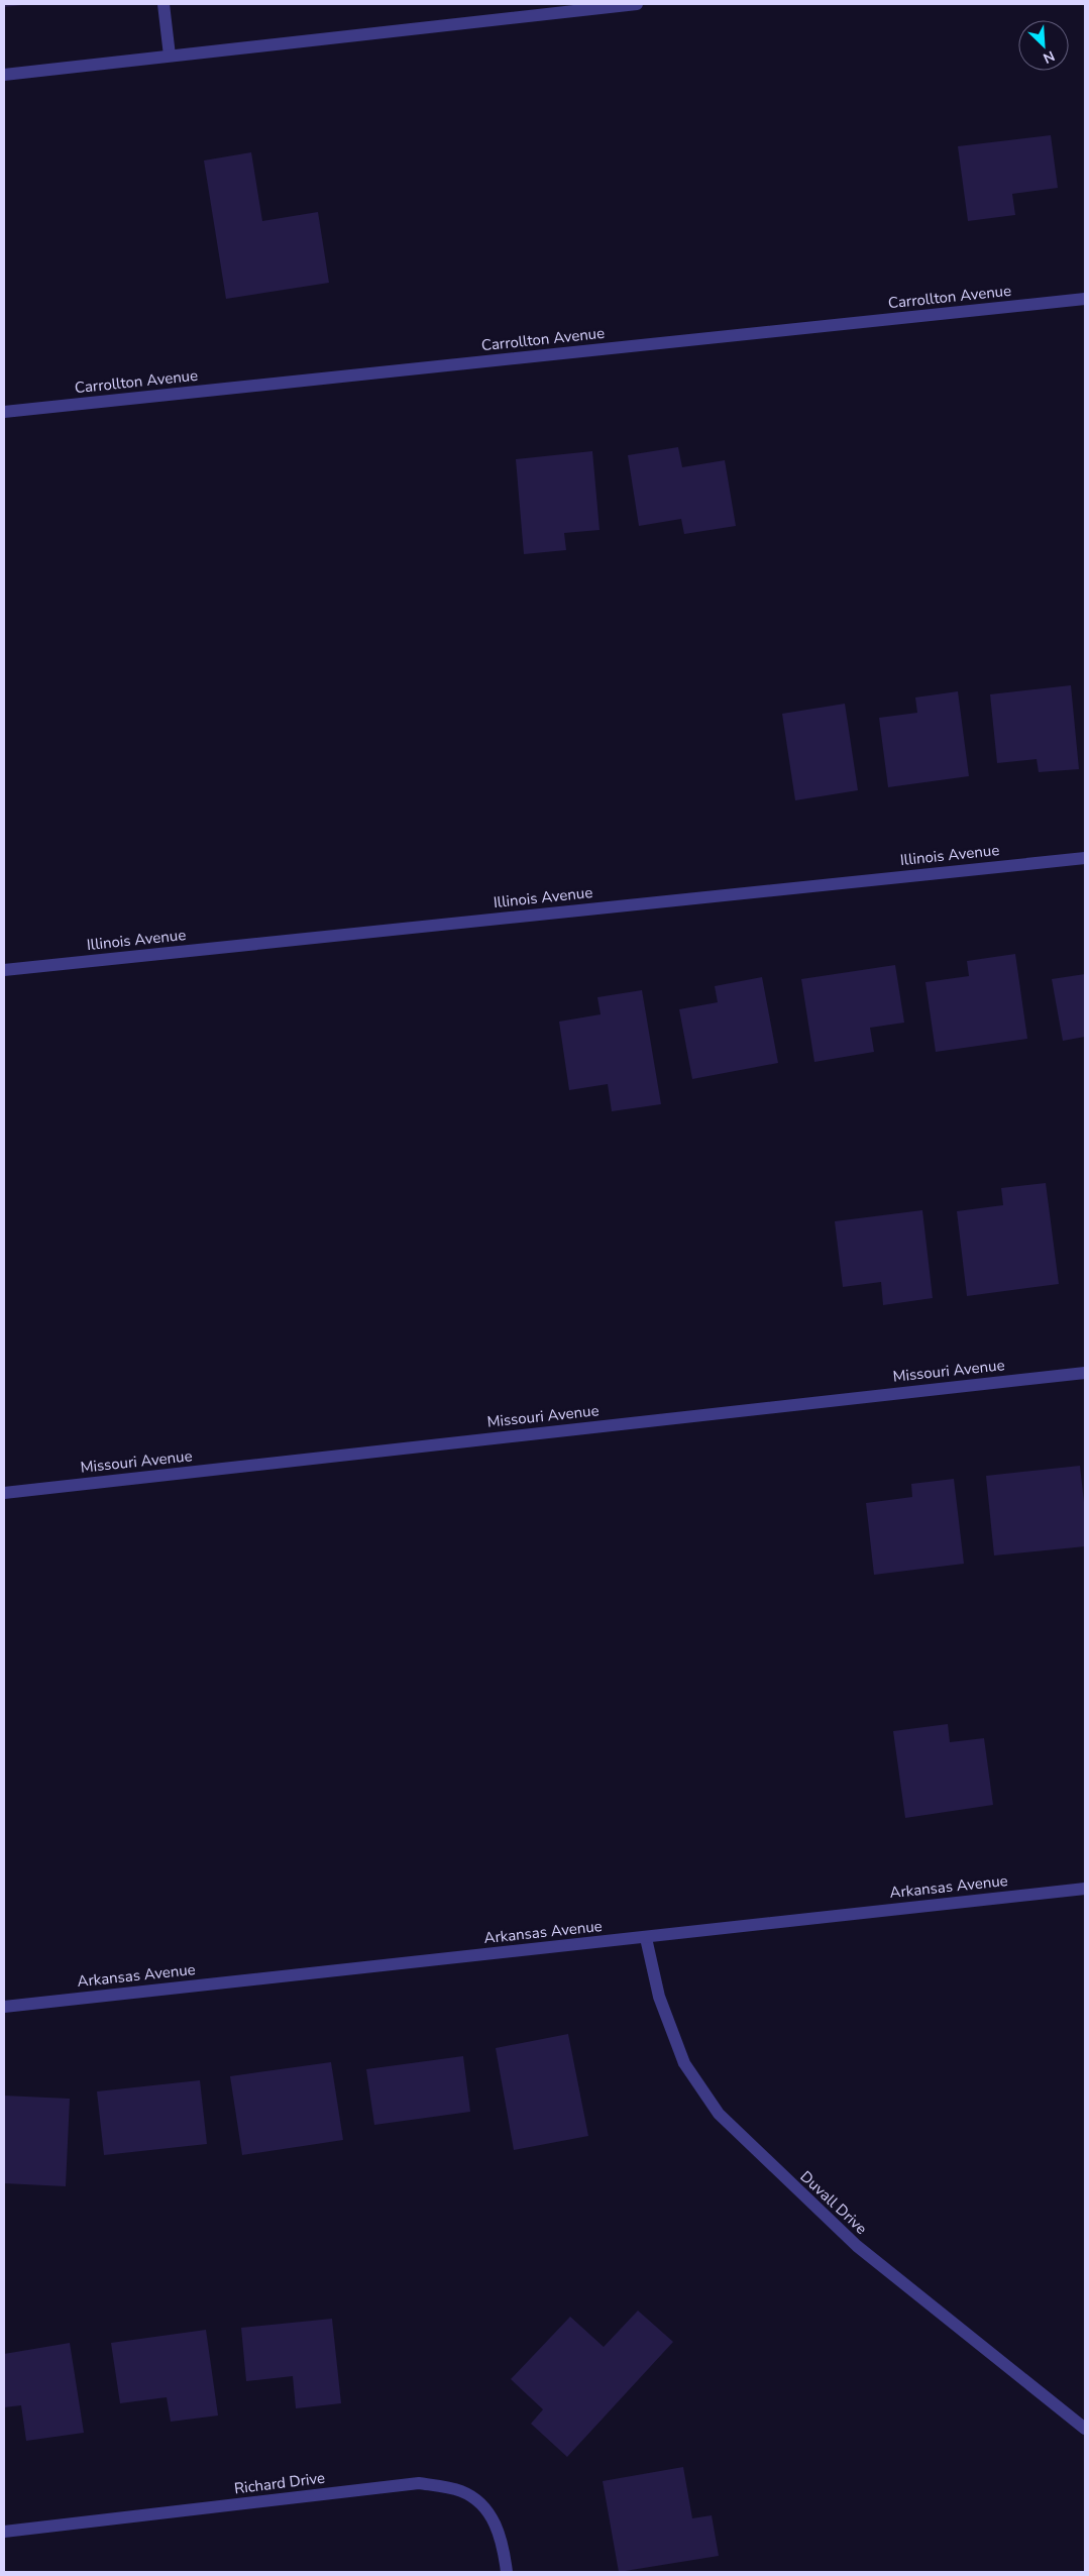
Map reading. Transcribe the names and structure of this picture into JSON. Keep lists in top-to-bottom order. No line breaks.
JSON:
{"streets":{"street":["Carrollton Avenue","Illinois Avenue","Missouri Avenue","Arkansas Avenue","Duvall Drive","Richard Drive"]},"crossings":[["Arkansas Avenue","Duvall Drive"]],"north":"bottom right"}
